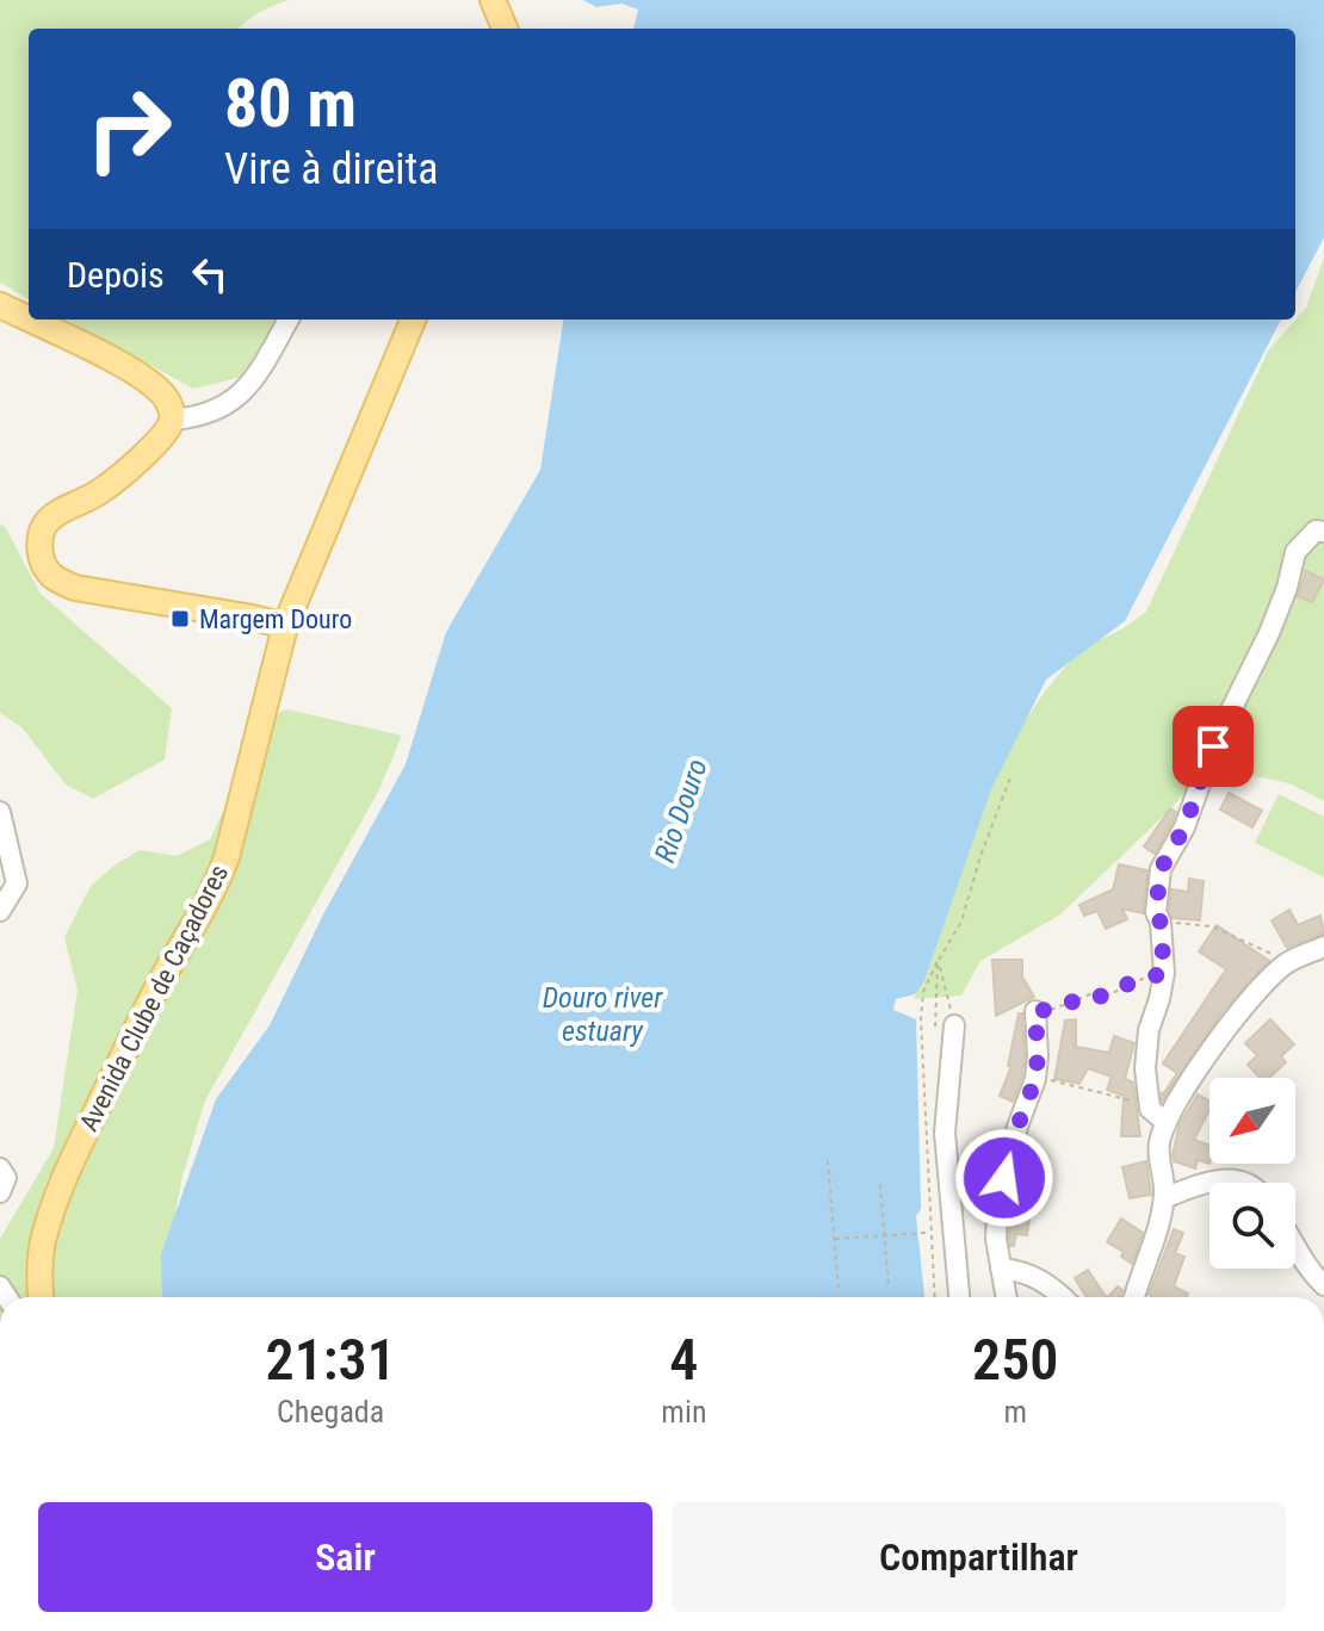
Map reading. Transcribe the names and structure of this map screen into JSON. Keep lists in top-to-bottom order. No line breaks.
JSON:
{"streets":{"main road":["Avenida Clube de Caçadores"]},"water":["Rio Douro","Douro river estuary"],"places":{"transit":["Margem Douro"]},"north":"bottom left","page":{"turn":["80 m","Vire à direita"],"then":"Depois","eta":["21:31","Chegada","4","min","250","m"],"buttons":["Sair","Compartilhar"]}}
